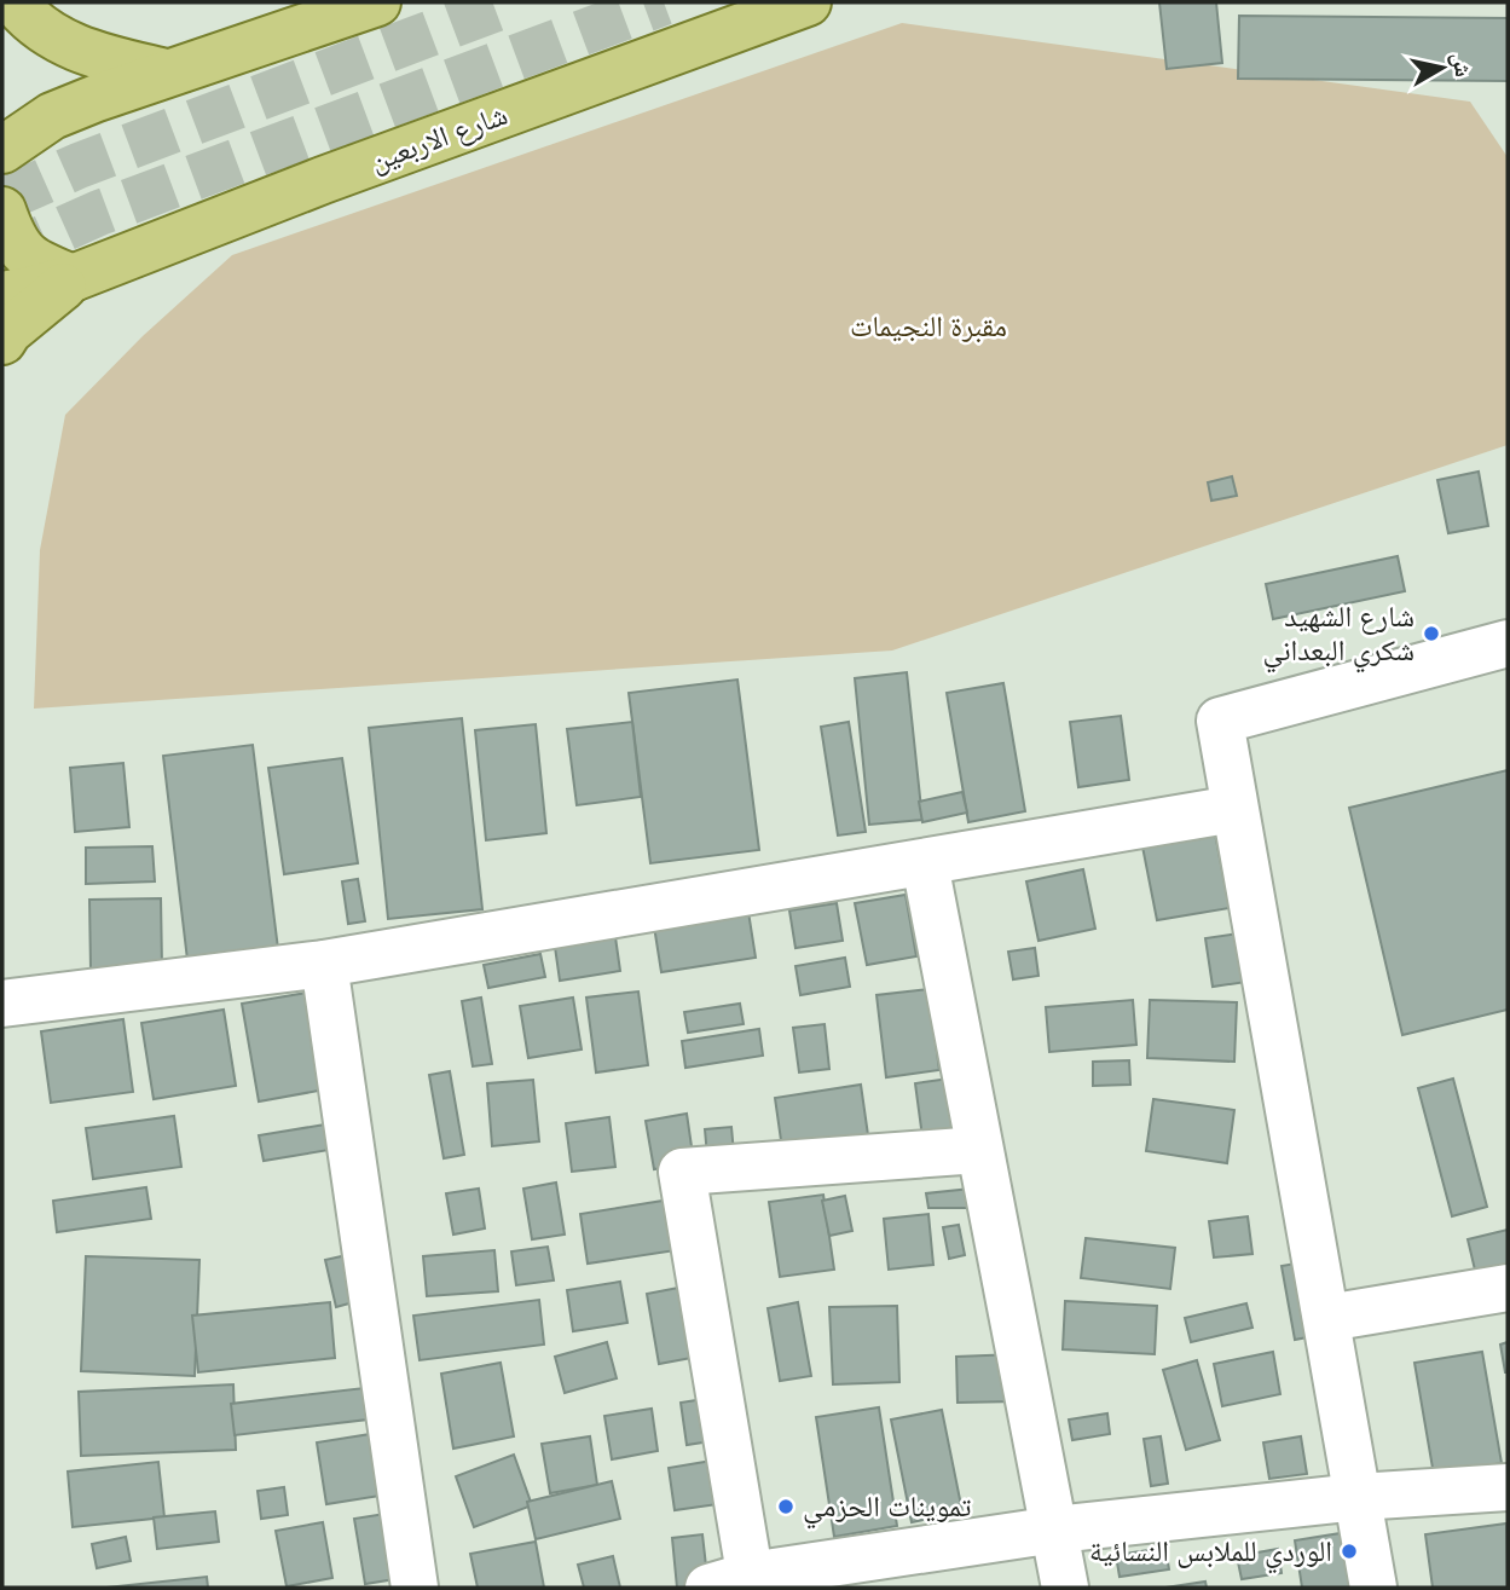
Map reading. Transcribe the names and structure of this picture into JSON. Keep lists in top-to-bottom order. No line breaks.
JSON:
{"streets":{"main road":["شارع الاربعين"]},"parks":["مقبرة النجيمات"],"places":["شارع الشهيد شكري البعداني","تموينات الحزمي","الوردي للملابس النسائية"],"north":"right"}
